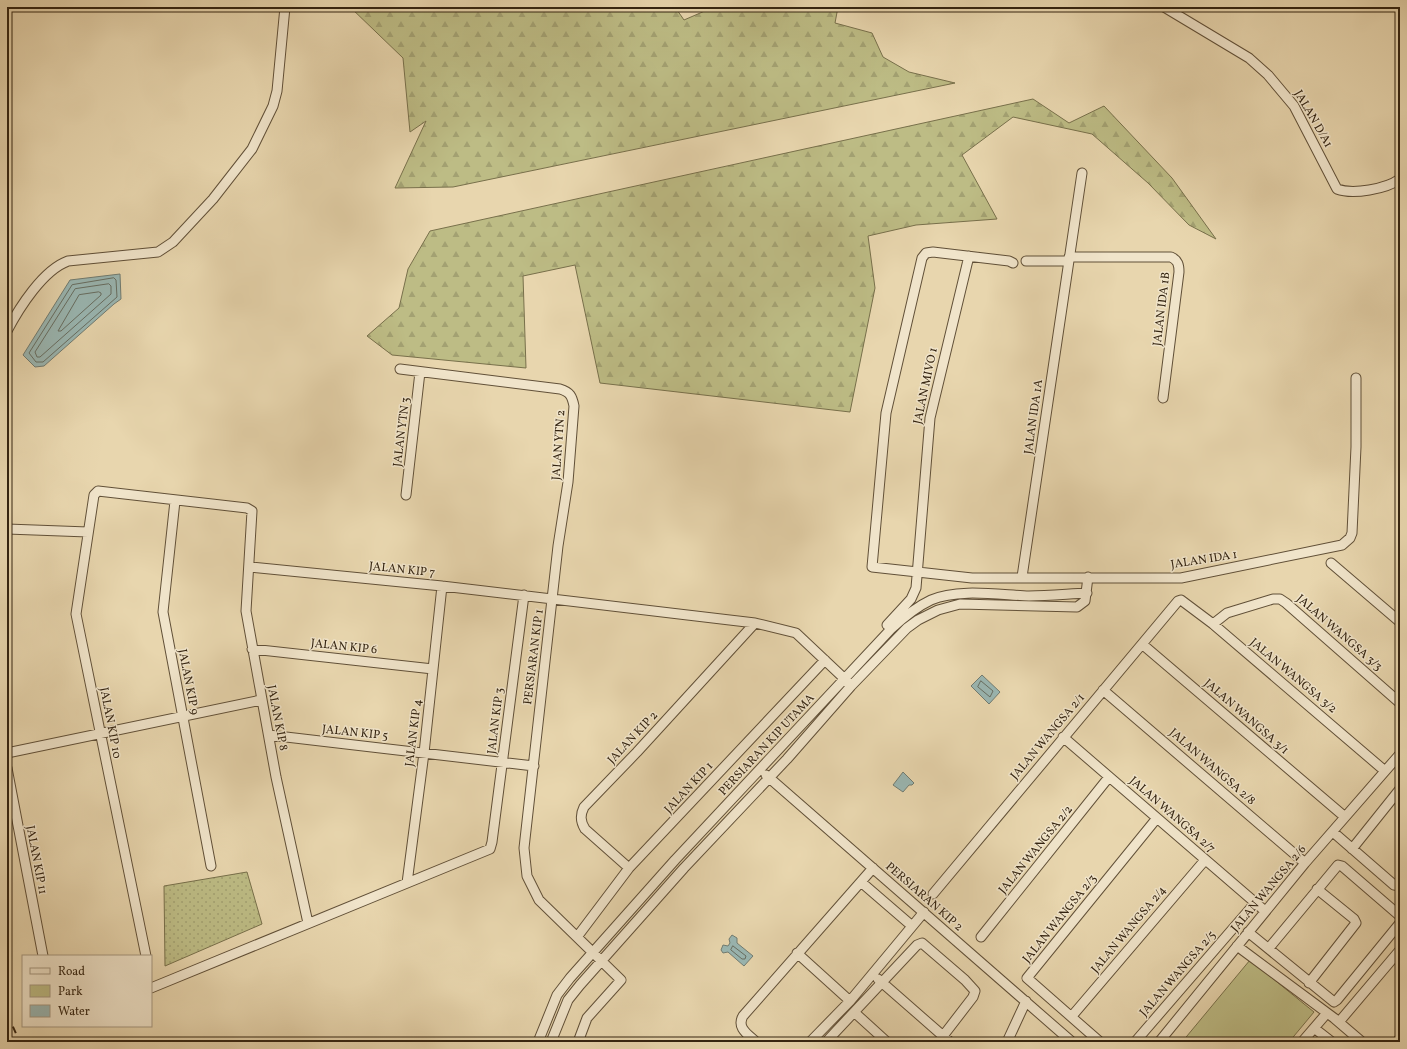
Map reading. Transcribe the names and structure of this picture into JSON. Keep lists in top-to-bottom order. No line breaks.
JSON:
{"streets":{"street":["JALAN D/A1","JALAN IDA 1B","JALAN MIVO 1","JALAN IDA 1A","JALAN YTN 3","JALAN YTN 2","JALAN IDA 1","JALAN KIP 7","JALAN WANGSA 3/3","JALAN KIP 6","PERSIARAN KIP 1","JALAN WANGSA 3/2","JALAN KIP 9","JALAN WANGSA 3/1","JALAN KIP 8","JALAN KIP 3","JALAN KIP 10","JALAN KIP 5","JALAN KIP 4","JALAN WANGSA 2/1","JALAN KIP 2","PERSIARAN KIP UTAMA","JALAN WANGSA 2/8","JALAN KIP 1","JALAN WANGSA 2/7","JALAN WANGSA 2/2","JALAN KIP 11","JALAN WANGSA 2/6","PERSIARAN KIP 2","JALAN WANGSA 2/3","JALAN WANGSA 2/4","JALAN WANGSA 2/5"]},"crossings":[["JALAN IDA 1B","JALAN IDA 1A"],["JALAN MIVO 1","JALAN IDA 1"],["JALAN MIVO 1","PERSIARAN KIP 1"],["JALAN MIVO 1","PERSIARAN KIP UTAMA"],["JALAN IDA 1A","JALAN IDA 1"],["JALAN YTN 3","JALAN YTN 2"],["JALAN YTN 2","JALAN KIP 7"],["JALAN YTN 2","PERSIARAN KIP 1"],["JALAN KIP 7","PERSIARAN KIP 1"],["JALAN KIP 7","JALAN KIP 8"],["JALAN KIP 7","JALAN KIP 3"],["JALAN KIP 7","JALAN KIP 4"],["JALAN WANGSA 3/3","JALAN WANGSA 3/2"],["JALAN KIP 6","JALAN KIP 8"],["JALAN KIP 6","JALAN KIP 4"],["PERSIARAN KIP 1","JALAN KIP 5"],["PERSIARAN KIP 1","JALAN KIP 2"],["PERSIARAN KIP 1","PERSIARAN KIP UTAMA"],["PERSIARAN KIP 1","JALAN KIP 1"],["JALAN WANGSA 3/2","JALAN WANGSA 2/1"],["JALAN WANGSA 3/2","JALAN WANGSA 2/6"],["JALAN KIP 9","JALAN KIP 8"],["JALAN KIP 9","JALAN KIP 10"],["JALAN WANGSA 3/1","JALAN WANGSA 2/1"],["JALAN WANGSA 3/1","JALAN WANGSA 2/6"],["JALAN KIP 8","JALAN KIP 10"],["JALAN KIP 8","JALAN KIP 5"],["JALAN KIP 3","JALAN KIP 5"],["JALAN KIP 3","JALAN KIP 4"],["JALAN KIP 5","JALAN KIP 4"],["JALAN WANGSA 2/1","JALAN WANGSA 2/8"],["JALAN WANGSA 2/1","JALAN WANGSA 2/7"],["JALAN KIP 2","JALAN KIP 1"],["PERSIARAN KIP UTAMA","PERSIARAN KIP 2"],["JALAN WANGSA 2/8","JALAN WANGSA 2/6"],["JALAN WANGSA 2/7","JALAN WANGSA 2/2"],["JALAN WANGSA 2/7","JALAN WANGSA 2/6"],["JALAN WANGSA 2/7","JALAN WANGSA 2/3"],["JALAN WANGSA 2/7","JALAN WANGSA 2/4"],["JALAN WANGSA 2/7","JALAN WANGSA 2/5"],["JALAN WANGSA 2/3","JALAN WANGSA 2/4"]],"legend":["Road","Park","Water"]}
